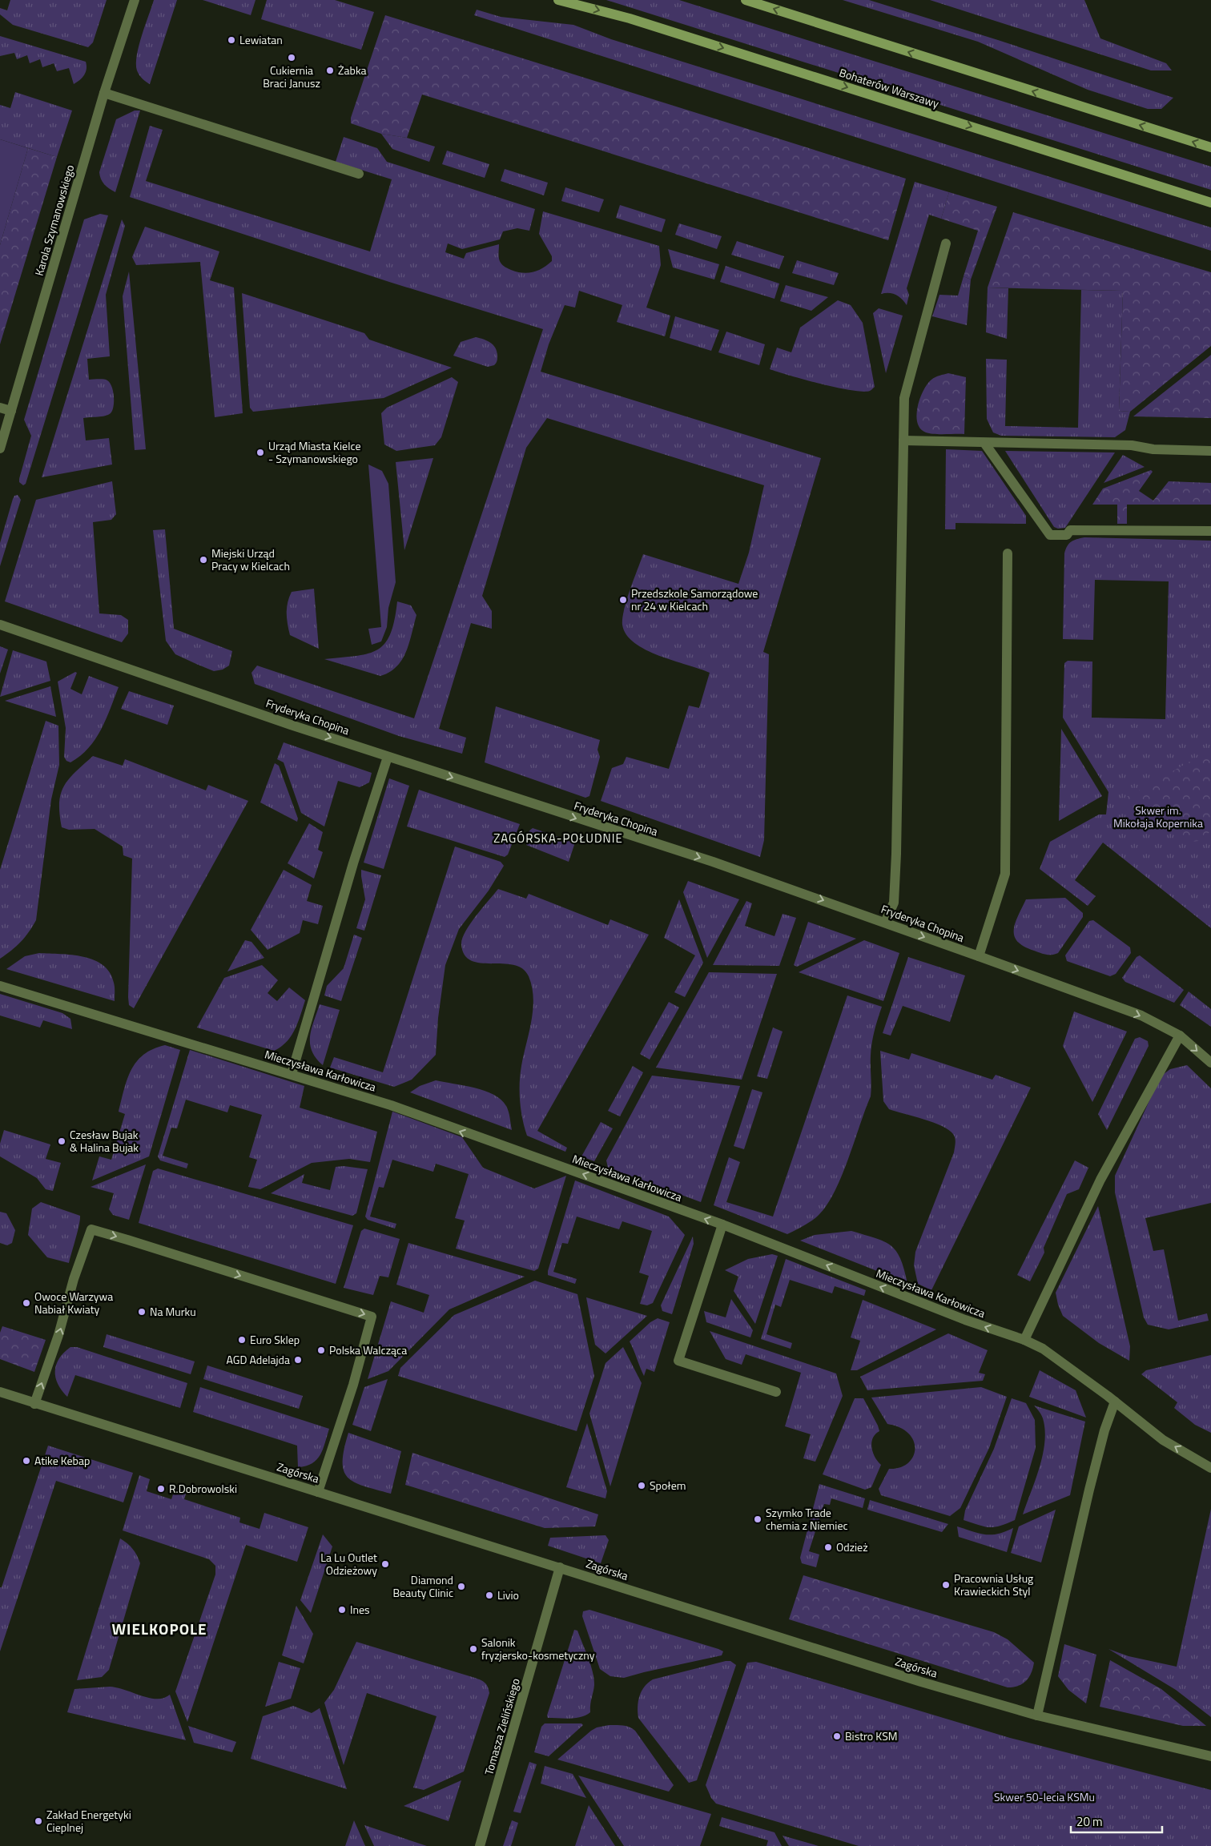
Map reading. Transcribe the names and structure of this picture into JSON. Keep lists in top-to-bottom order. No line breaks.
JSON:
{"streets":{"street":["Bohaterów Warszawy","Karola Szymanowskiego","Fryderyka Chopina","Mieczysława Karłowicza","Zagórska","Tomasza Zielińskiego"]},"crossings":[["Zagórska","Tomasza Zielińskiego"]],"one_way":["Fryderyka Chopina","Mieczysława Karłowicza"],"districts":["ZAGÓRSKA-POŁUDNIE","WIELKOPOLE"],"parks":["Skwer im. Mikołaja Kopernika","Skwer 50-lecia KSMu"],"places":["Lewiatan","Cukiernia Braci Janusz","Żabka","Urząd Miasta Kielce - Szymanowskiego","Miejski Urząd Pracy w Kielcach","Przedszkole Samorządowe nr 24 w Kielcach","Czesław Bujak & Halina Bujak","Owoce Warzywa Nabiał Kwiaty","Na Murku","Euro Sklep","Polska Walcząca","AGD Adelajda","Atike Kebap","Społem","R.Dobrowolski","Szymko Trade chemia z Niemiec","Odzież","La Lu Outlet Odzieżowy","Pracownia Usług Krawieckich Styl","Diamond Beauty Clinic","Livio","Ines","Salonik fryzjersko-kosmetyczny","Bistro KSM","Zakład Energetyki Cieplnej"],"scale_bar":"20 m"}
